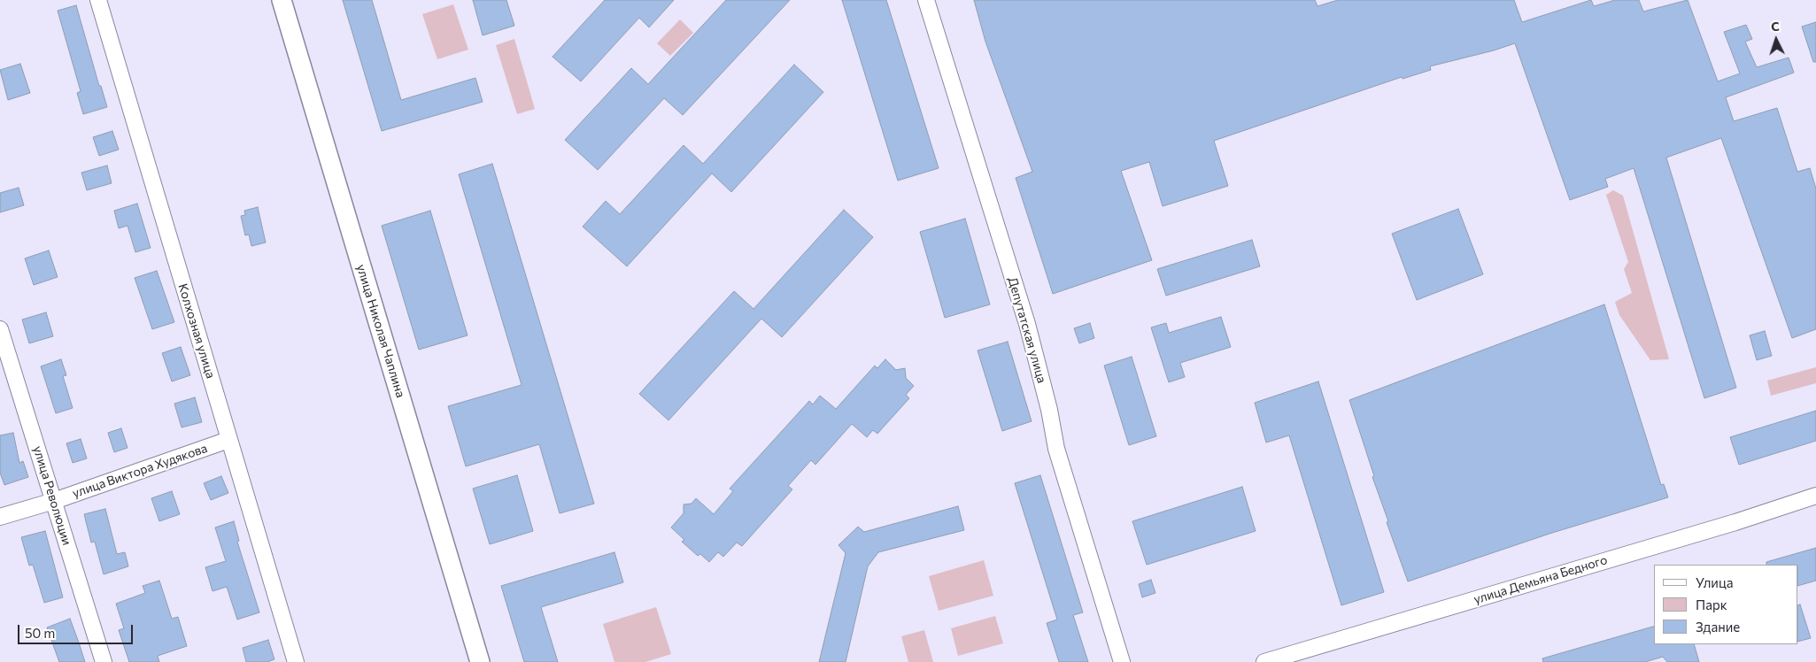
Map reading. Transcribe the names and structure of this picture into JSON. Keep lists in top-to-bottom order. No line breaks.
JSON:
{"streets":{"street":["Депутатская улица","Колхозная улица","улица Николая Чаплина","улица Виктора Худякова","улица Революции","улица Демьяна Бедного"]},"crossings":[["Колхозная улица","улица Виктора Худякова"],["улица Виктора Худякова","улица Революции"]],"legend":["Улица","Парк","Здание"],"scale_bar":"50 m","north":"top"}
